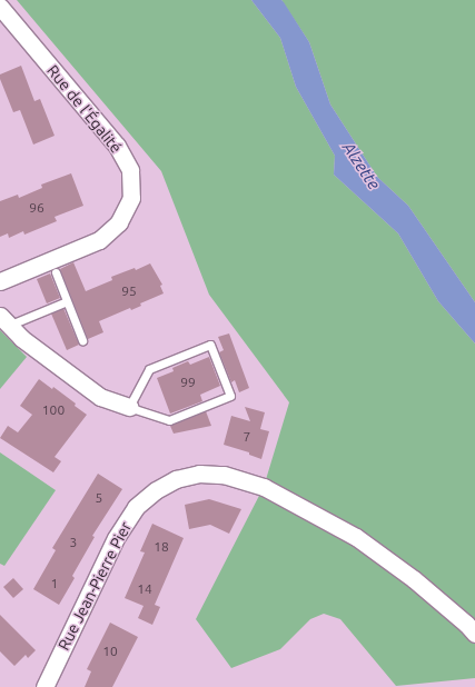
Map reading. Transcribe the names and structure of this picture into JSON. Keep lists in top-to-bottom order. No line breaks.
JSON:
{"streets":{"street":["Rue de l'Égalité","Rue Jean-Pierre Pier"]},"water":["Alzette"],"house_numbers":["96","95","99","100","7","5","3","18","1","14","10"]}
